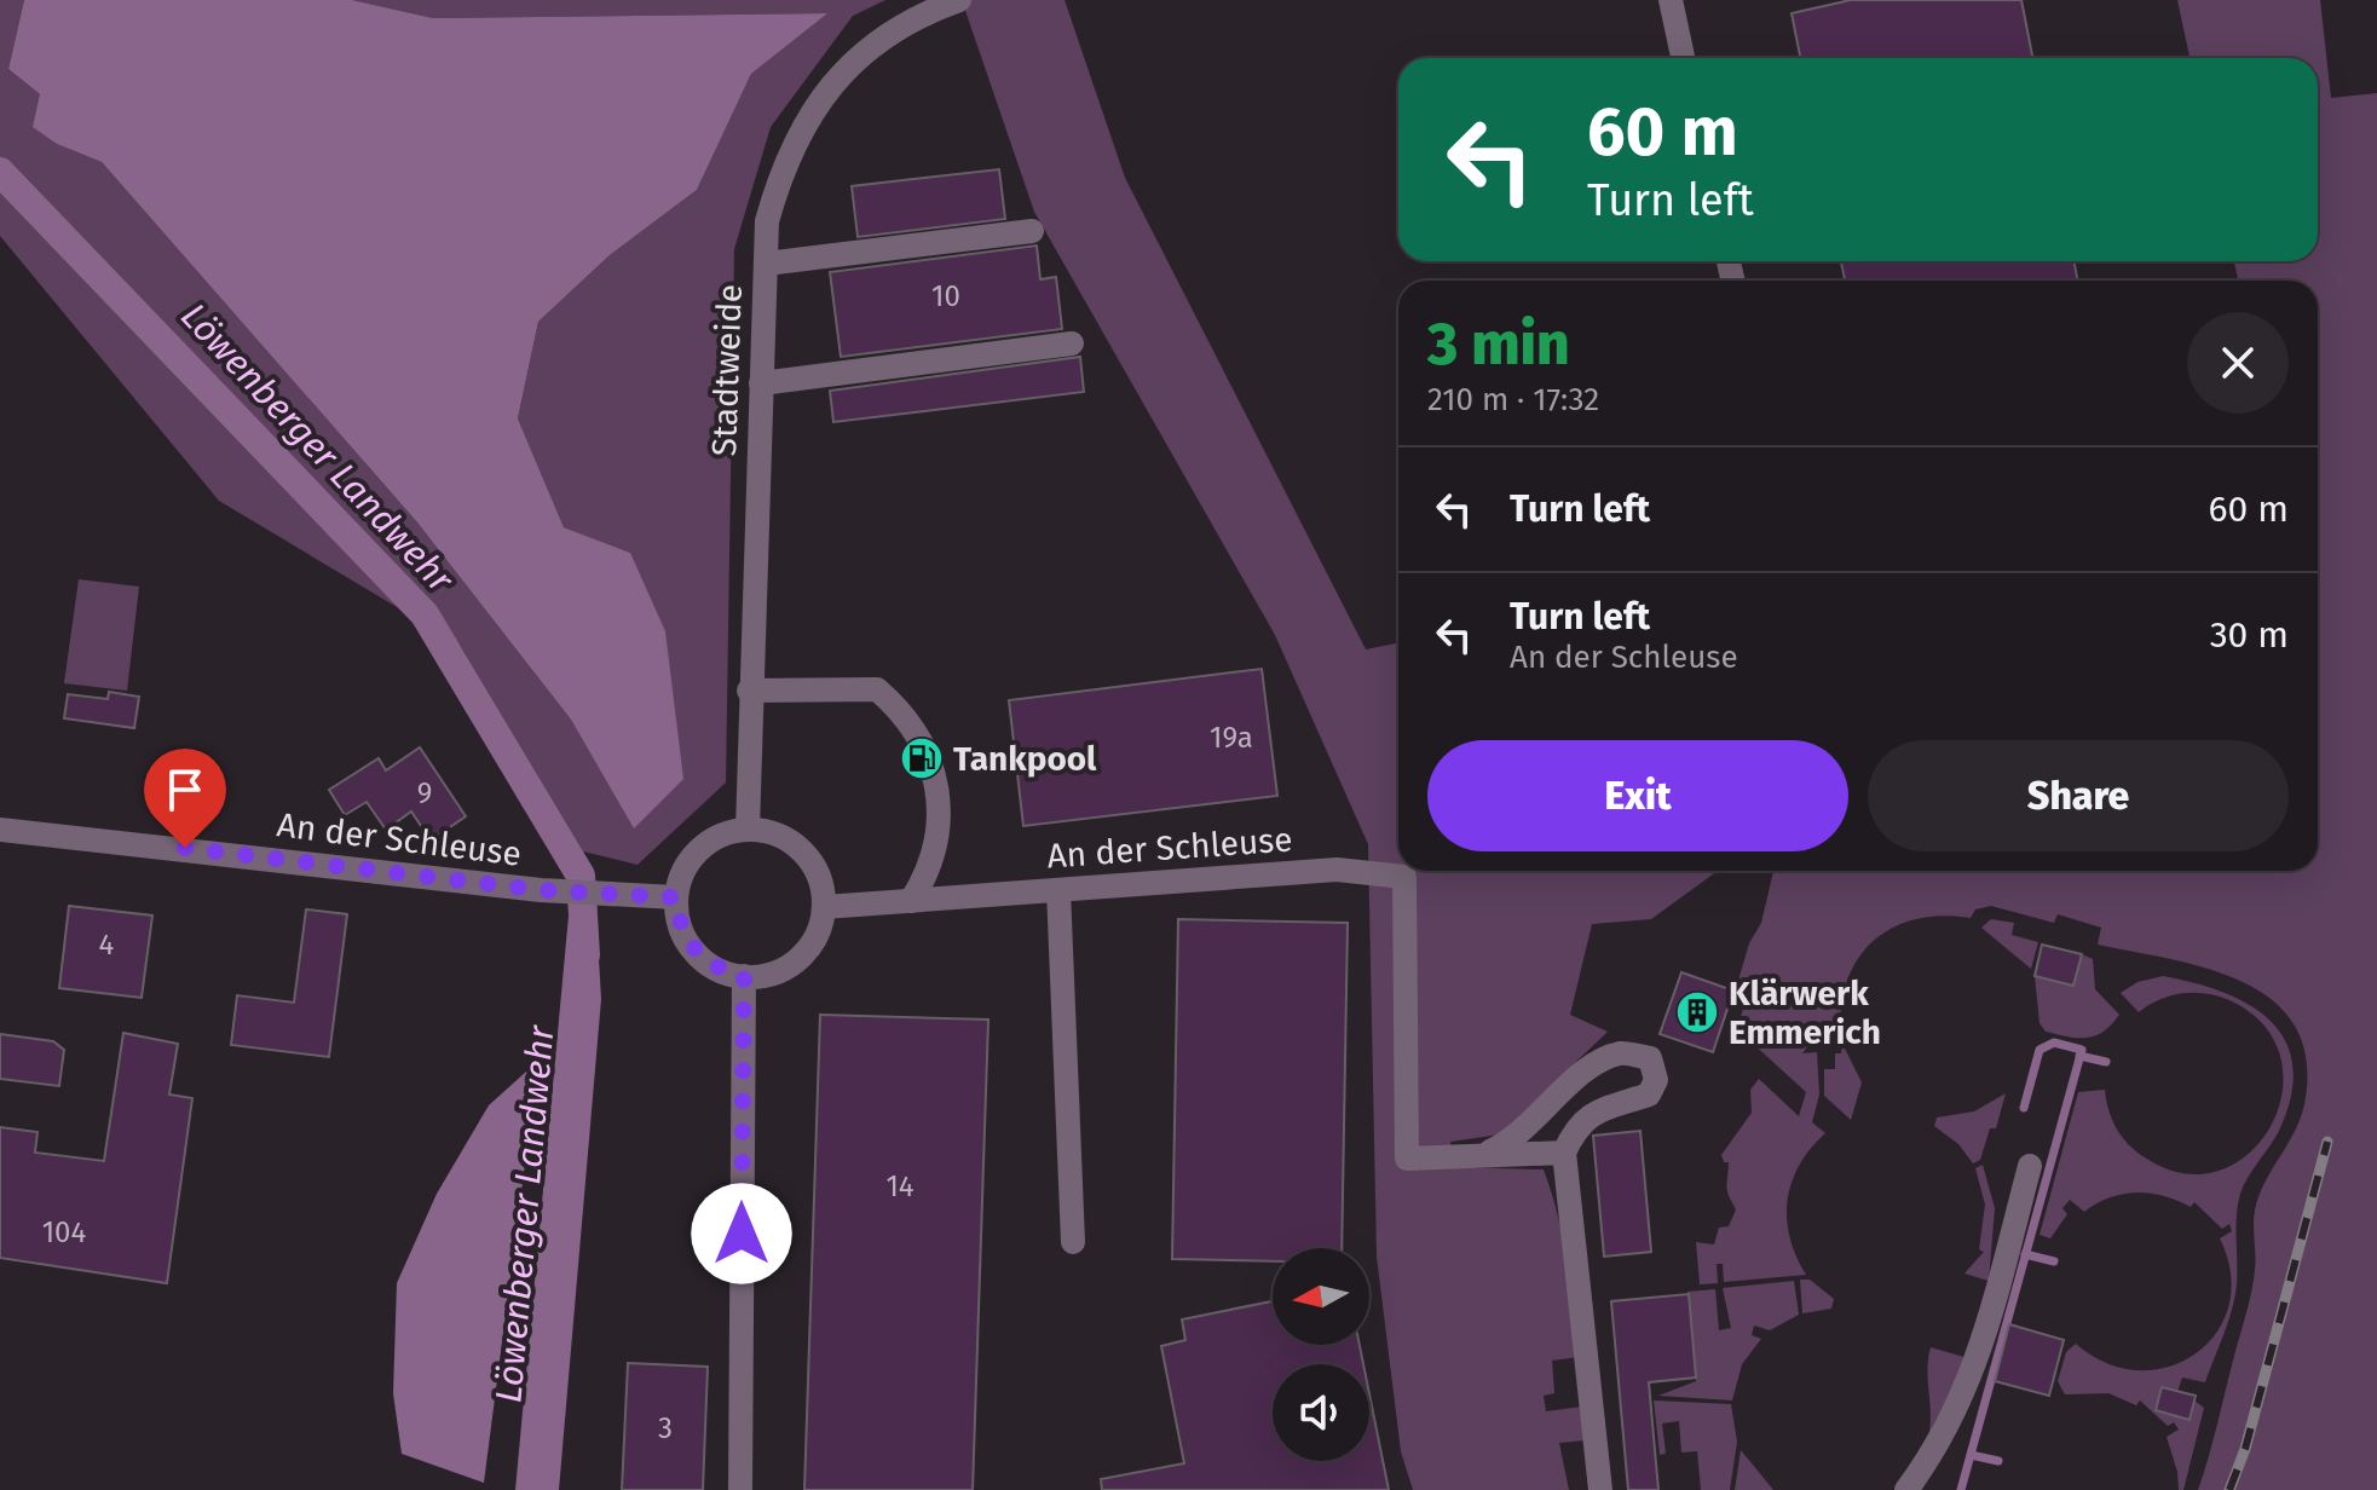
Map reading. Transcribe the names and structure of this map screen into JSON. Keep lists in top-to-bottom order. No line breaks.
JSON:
{"streets":{"street":["Stadtweide","An der Schleuse"]},"crossings":[["Stadtweide","An der Schleuse"]],"water":["Löwenberger Landwehr"],"places":{"fuel station":["Tankpool"],"building":["Klärwerk Emmerich"]},"house_numbers":["10","19a","9","4","14","104","3"],"north":"left","page":{"turn":["60 m","Turn left"],"heading":["3 min","210 m · 17:32"],"list":[{"name":"Turn left","value":"60 m"},{"name":"Turn left","note":"An der Schleuse","value":"30 m"}],"buttons":["Exit","Share"]}}
